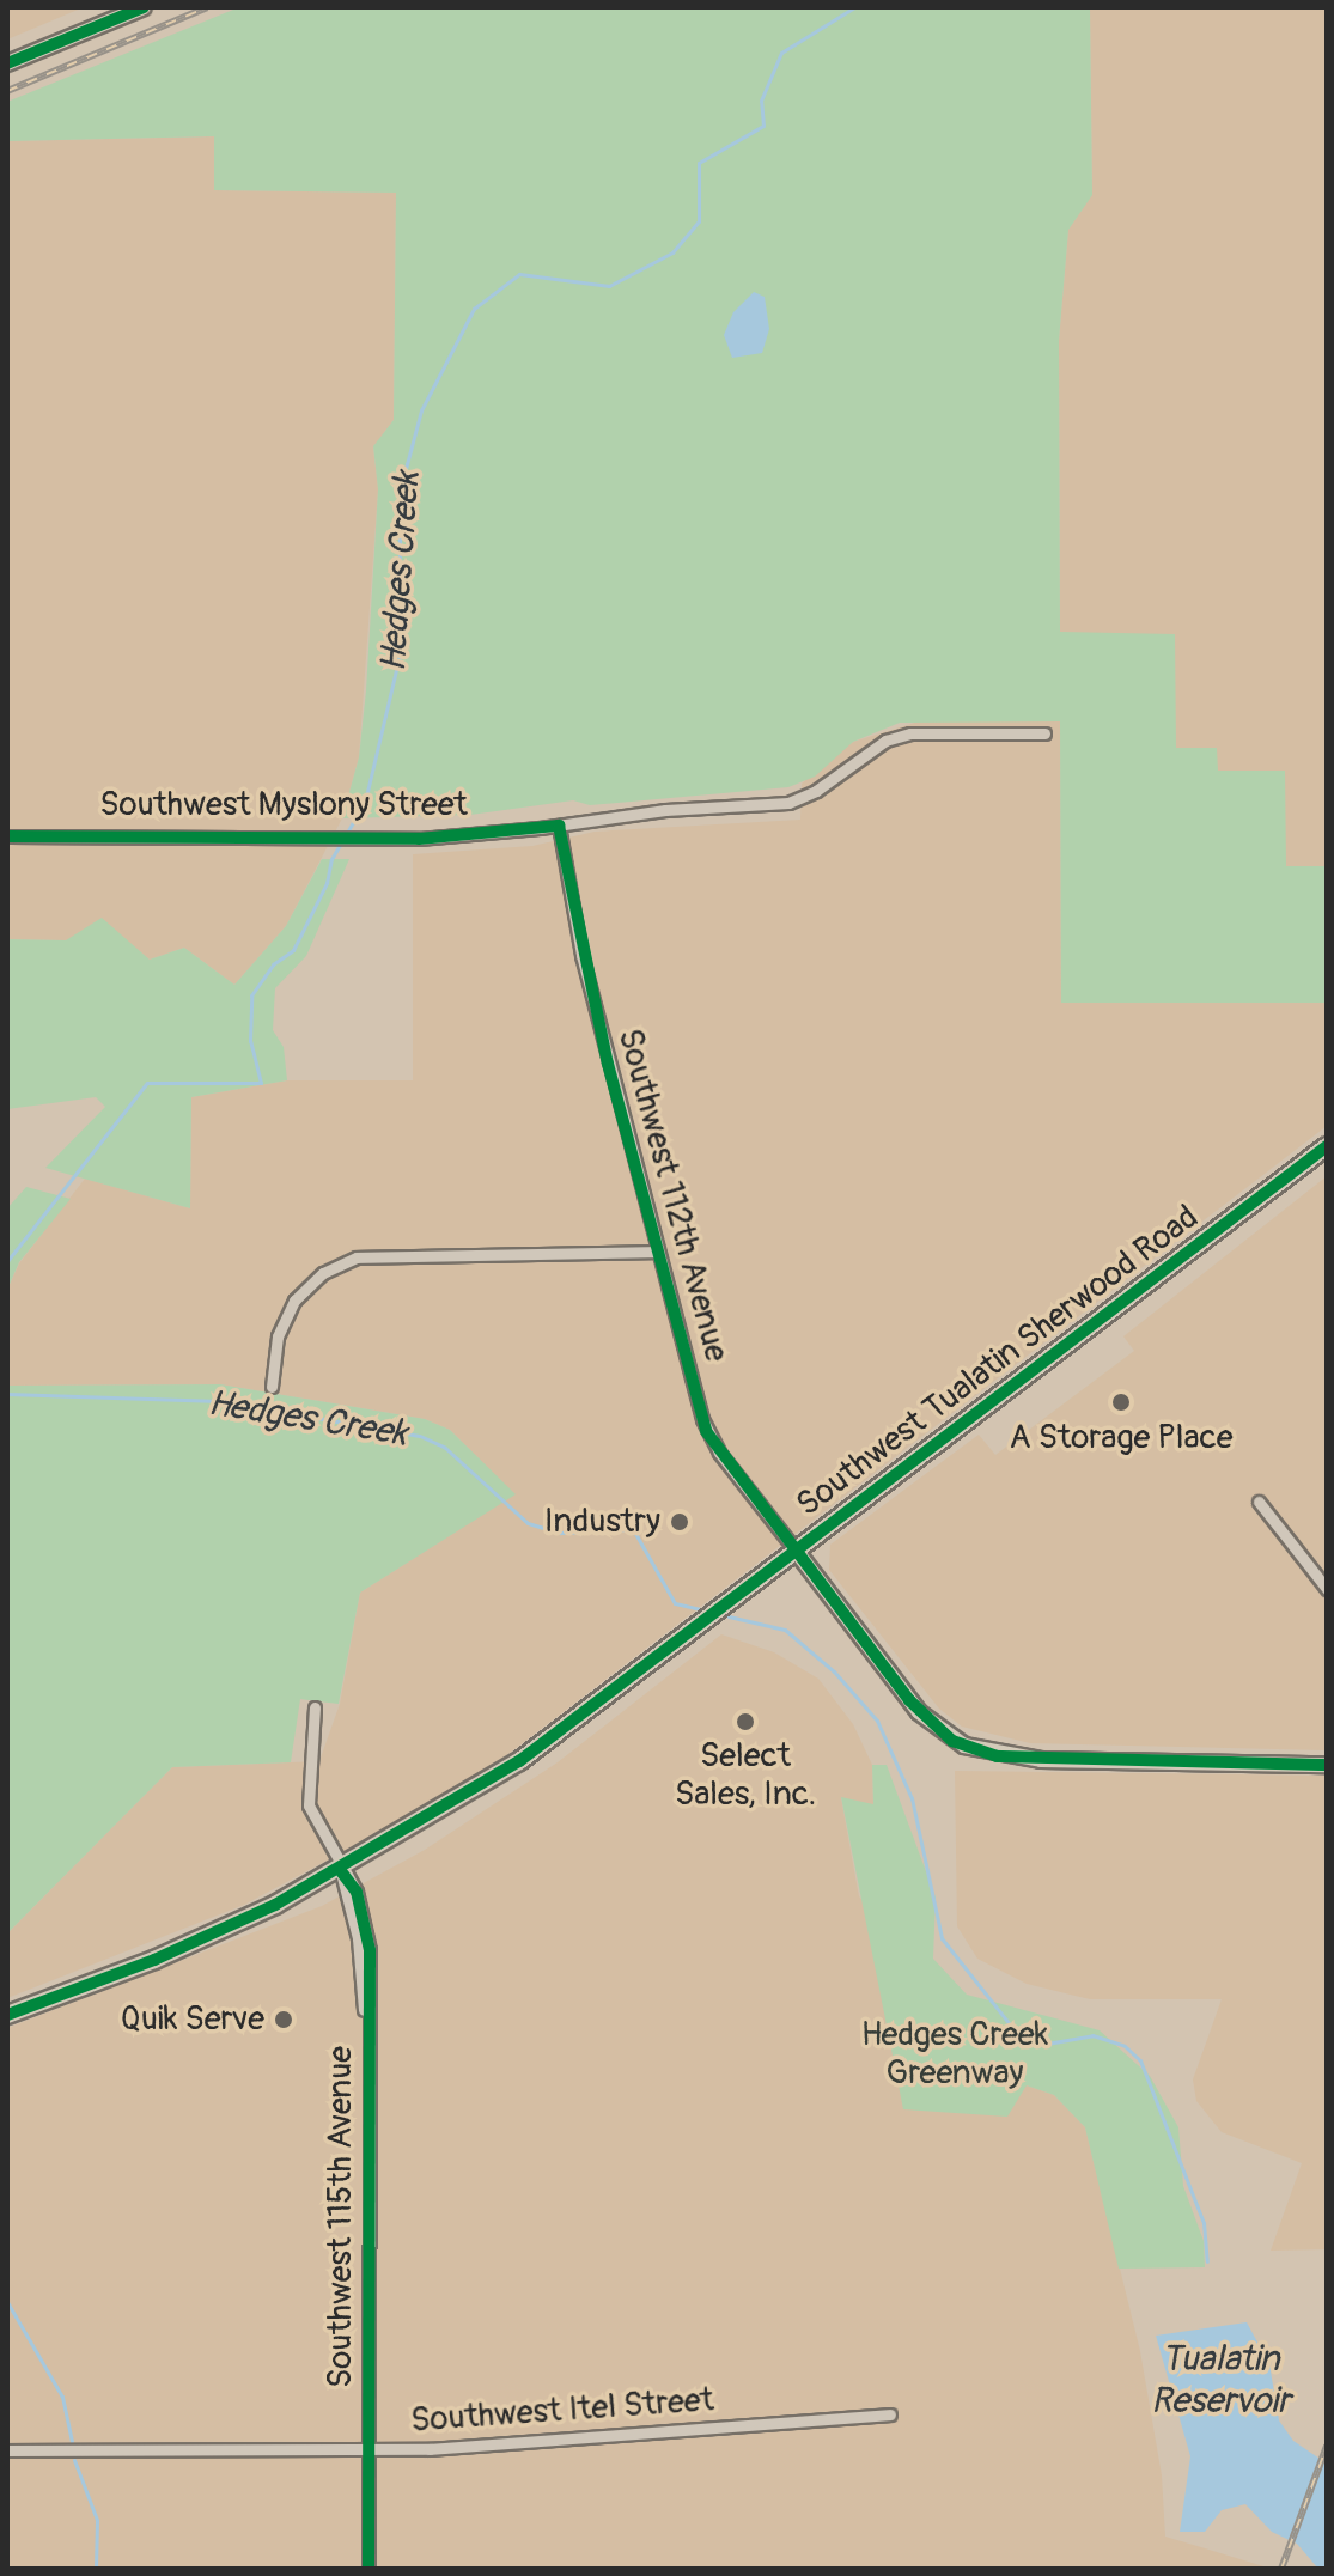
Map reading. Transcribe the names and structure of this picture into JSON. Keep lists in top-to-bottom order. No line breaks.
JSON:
{"streets":{"highway":["Southwest Tualatin Sherwood Road"],"street":["Southwest Myslony Street","Southwest 112th Avenue","Southwest 115th Avenue","Southwest Itel Street"]},"crossings":[["Southwest Myslony Street","Southwest 112th Avenue"],["Southwest 112th Avenue","Southwest Tualatin Sherwood Road"],["Southwest Tualatin Sherwood Road","Southwest 115th Avenue"],["Southwest 115th Avenue","Southwest Itel Street"]],"water":["Hedges Creek","Tualatin Reservoir"],"parks":["Hedges Creek Greenway"],"places":["A Storage Place","Industry","Select Sales, Inc.","Quik Serve"]}
